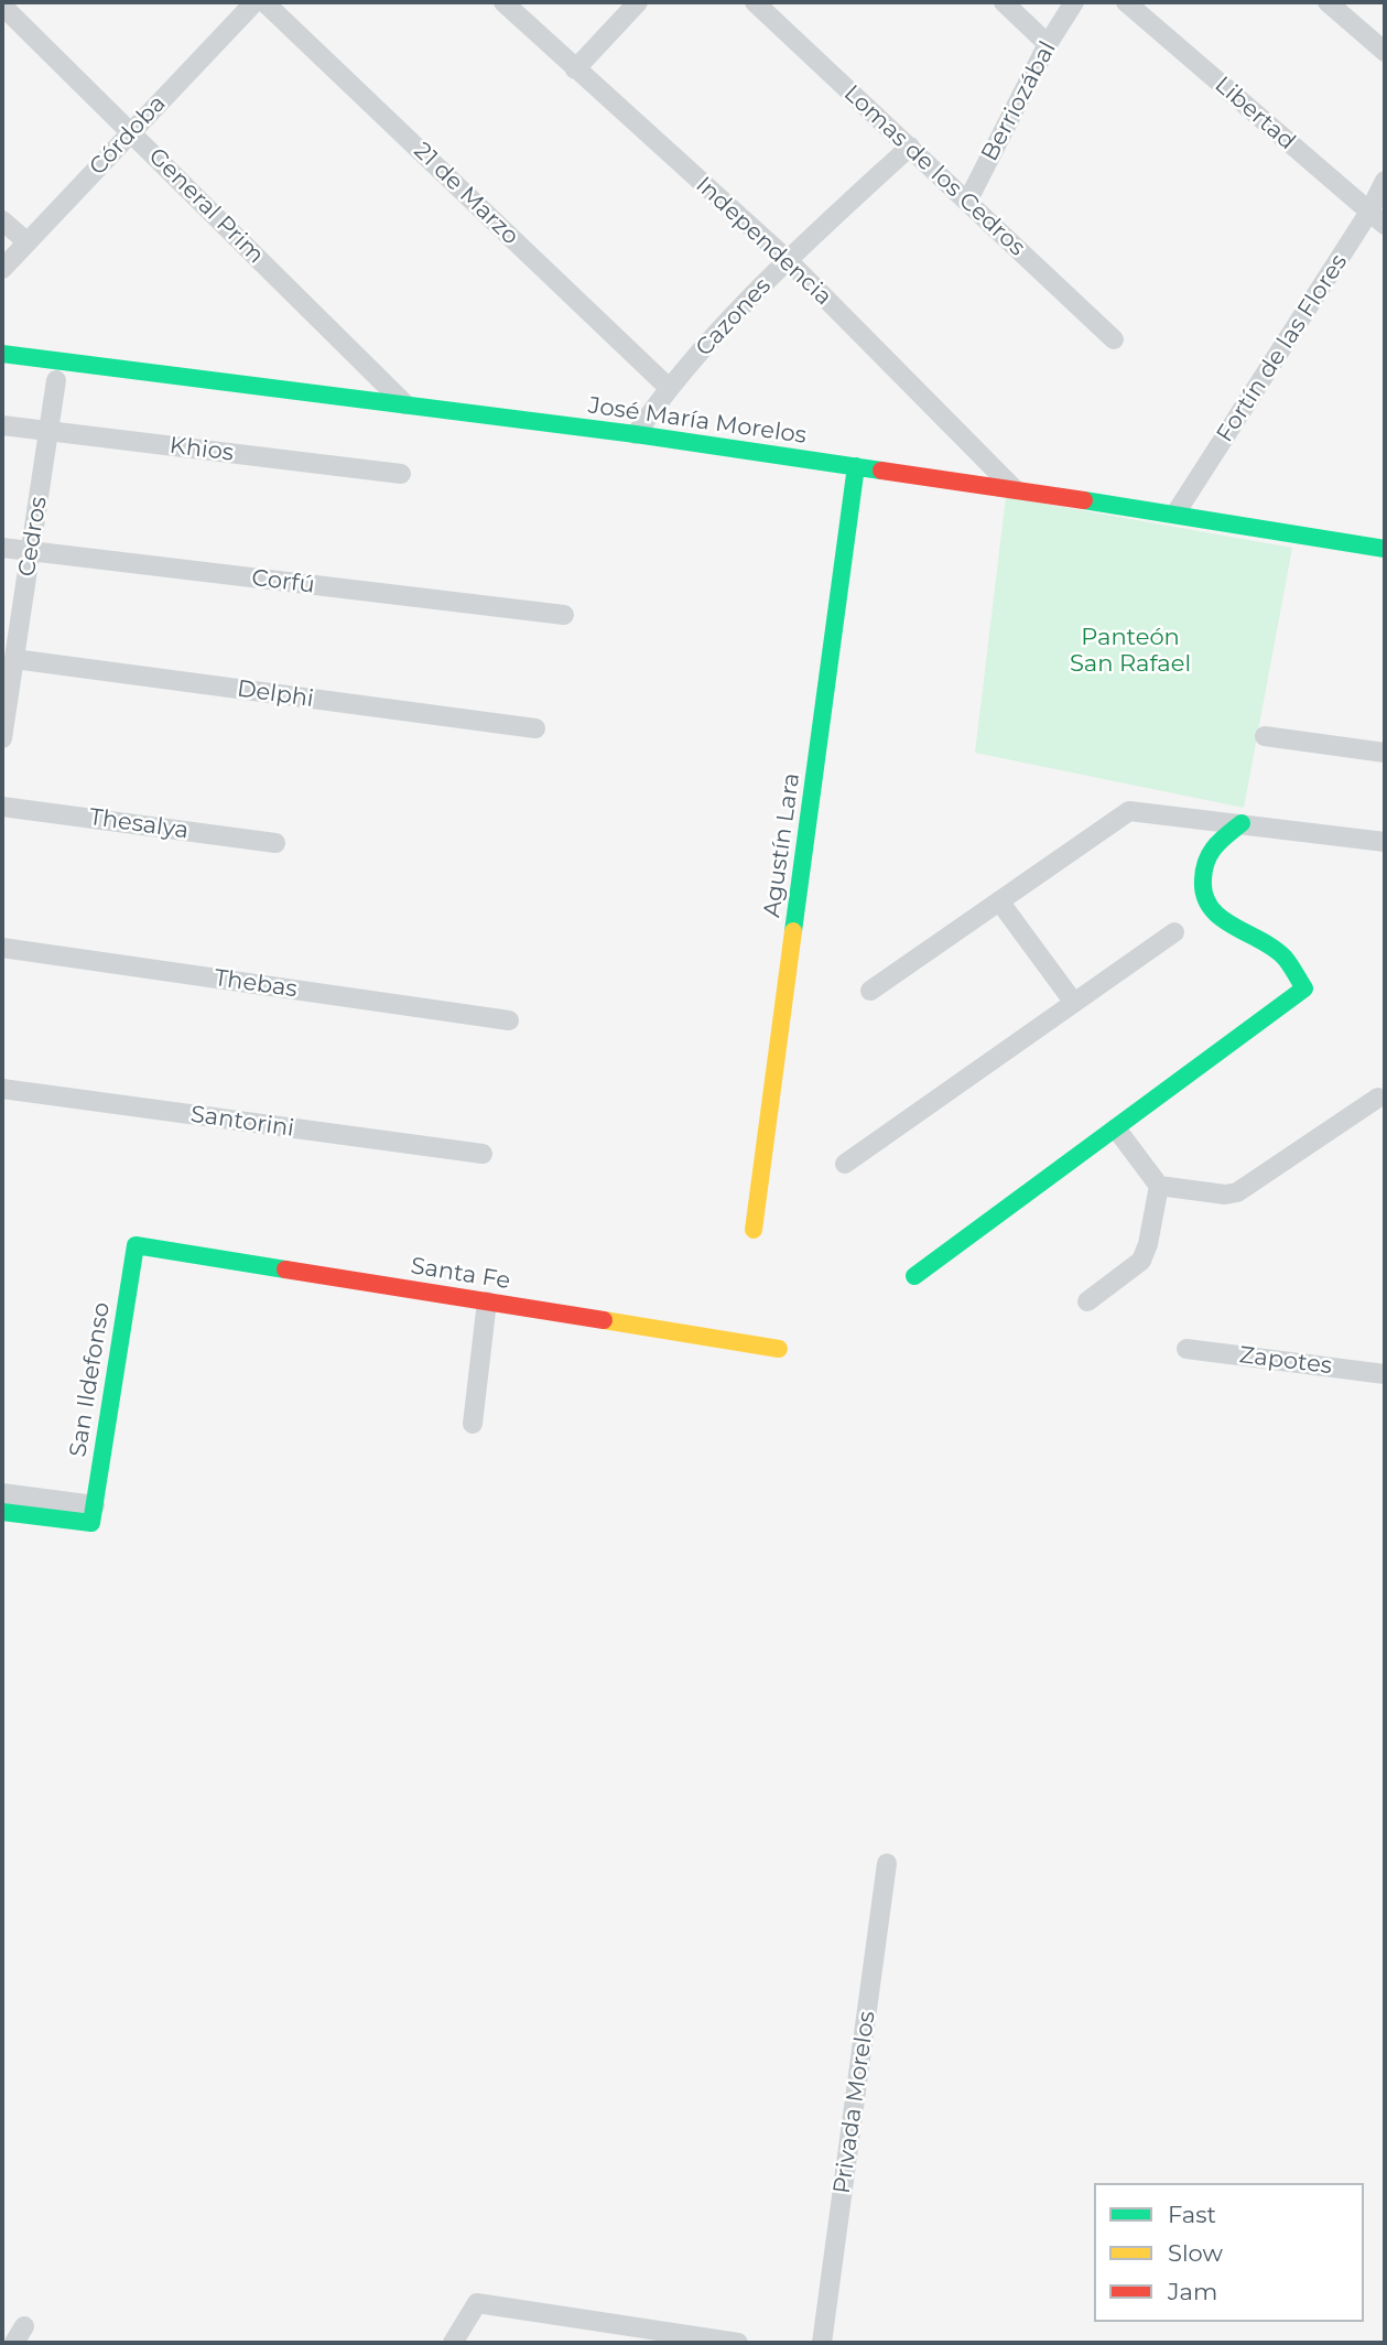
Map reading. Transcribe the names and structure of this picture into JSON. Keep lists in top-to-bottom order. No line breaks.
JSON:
{"streets":{"street":["Berriozábal","Libertad","Córdoba","Lomas de los Cedros","21 de Marzo","General Prim","Independencia","Cazones","Fortín de las Flores","José María Morelos","Khios","Cedros","Corfú","Delphi","Thesalya","Agustín Lara","Thebas","Santorini","Santa Fe","Zapotes","San Ildefonso","Privada Morelos"]},"crossings":[["Berriozábal","Lomas de los Cedros"],["Libertad","Fortín de las Flores"],["Córdoba","General Prim"],["Lomas de los Cedros","Cazones"],["21 de Marzo","Cazones"],["General Prim","José María Morelos"],["Independencia","Cazones"],["Independencia","José María Morelos"],["Cazones","José María Morelos"],["Fortín de las Flores","José María Morelos"],["José María Morelos","Agustín Lara"],["Khios","Cedros"],["Cedros","Corfú"],["Cedros","Delphi"],["Santa Fe","San Ildefonso"]],"parks":["Panteón San Rafael"],"legend":["Fast","Slow","Jam"]}
